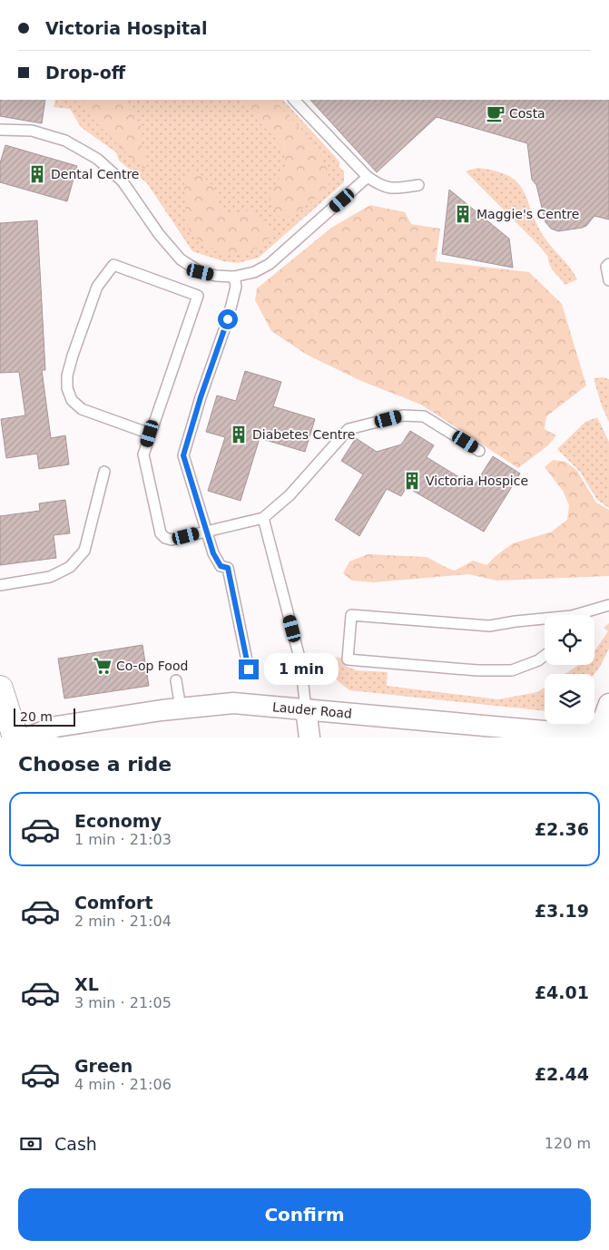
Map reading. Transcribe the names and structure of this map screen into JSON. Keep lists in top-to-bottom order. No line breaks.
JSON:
{"streets":{"street":["Lauder Road"]},"places":{"cafe":["Costa"],"building":["Dental Centre","Maggie's Centre","Diabetes Centre","Victoria Hospice"],"supermarket":["Co-op Food"]},"scale_bar":"20 m","page":{"banner":["Victoria Hospital","Drop-off"],"bubble":"1 min","scale":"20 m","heading":"Choose a ride","list":[{"name":"Economy","note":"1 min · 21:03","value":"£2.36"},{"name":"Comfort","note":"2 min · 21:04","value":"£3.19"},{"name":"XL","note":"3 min · 21:05","value":"£4.01"},{"name":"Green","note":"4 min · 21:06","value":"£2.44"}],"pay":["Cash","120 m"],"buttons":"Confirm"}}
